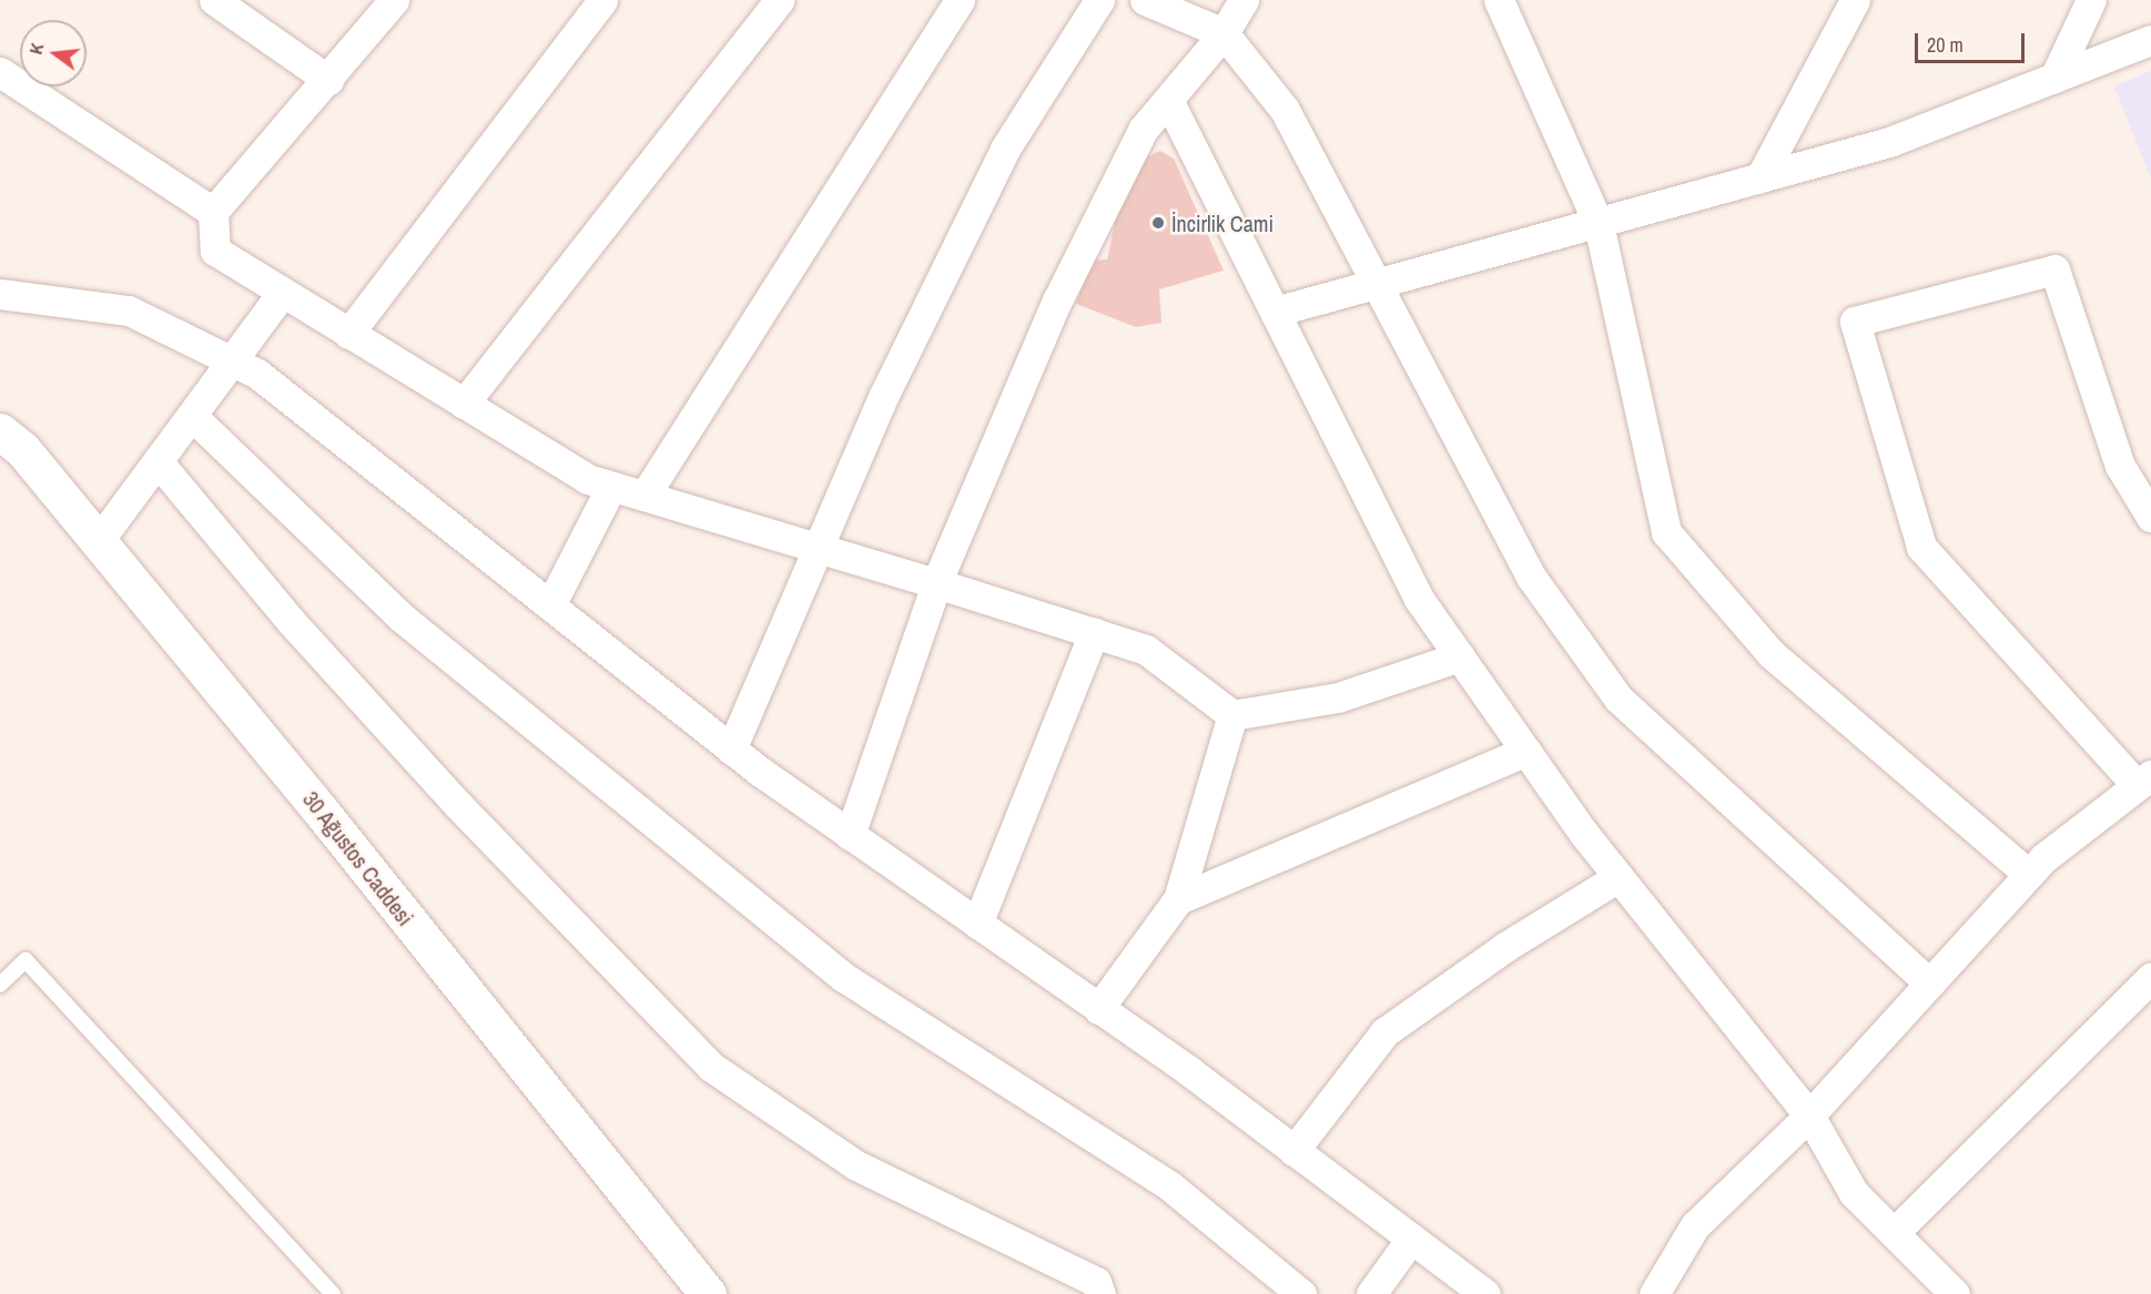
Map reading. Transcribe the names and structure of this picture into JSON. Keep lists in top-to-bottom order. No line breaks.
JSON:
{"streets":{"main road":["30 Ağustos Caddesi"]},"places":["İncirlik Cami"],"scale_bar":"20 m","north":"left"}
